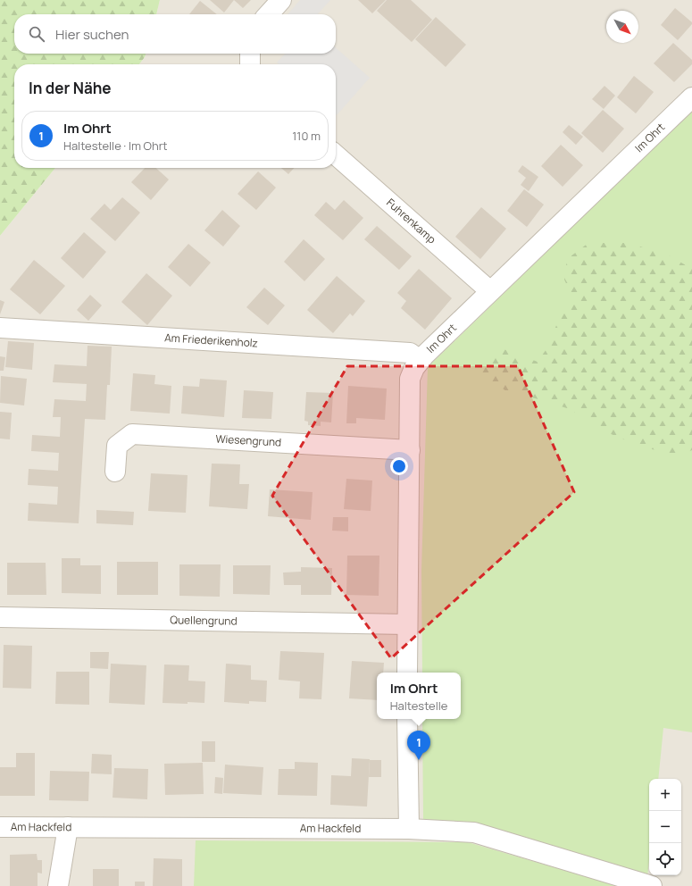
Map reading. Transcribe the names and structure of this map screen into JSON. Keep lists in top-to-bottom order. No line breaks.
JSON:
{"streets":{"street":["Im Ohrt","Fuhrenkamp","Am Friederikenholz","Wiesengrund","Quellengrund","Am Hackfeld"]},"crossings":[["Im Ohrt","Fuhrenkamp"],["Im Ohrt","Am Friederikenholz"],["Im Ohrt","Wiesengrund"],["Im Ohrt","Quellengrund"]],"north":"bottom right","page":{"search":"Hier suchen","heading":"In der Nähe","list":[{"mark":"1","name":"Im Ohrt","note":"Haltestelle · Im Ohrt","value":"110 m"}],"popup":["Im Ohrt","Haltestelle"],"pins":"1","map_buttons":["+","−"]}}
